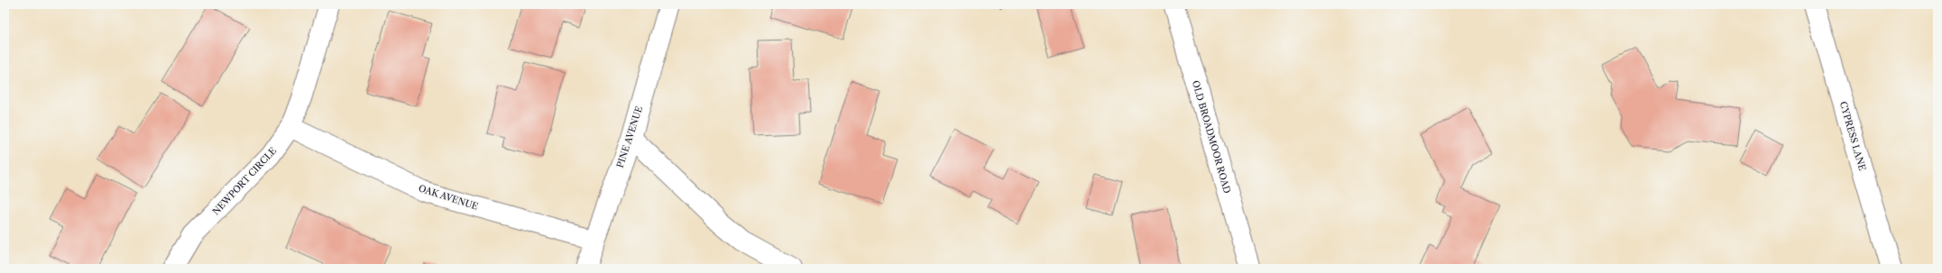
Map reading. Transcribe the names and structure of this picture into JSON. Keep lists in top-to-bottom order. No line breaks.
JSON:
{"streets":{"street":["CYPRESS LANE","PINE AVENUE","OLD BROADMOOR ROAD","NEWPORT CIRCLE","OAK AVENUE"]},"crossings":[["PINE AVENUE","OAK AVENUE"],["NEWPORT CIRCLE","OAK AVENUE"]]}
